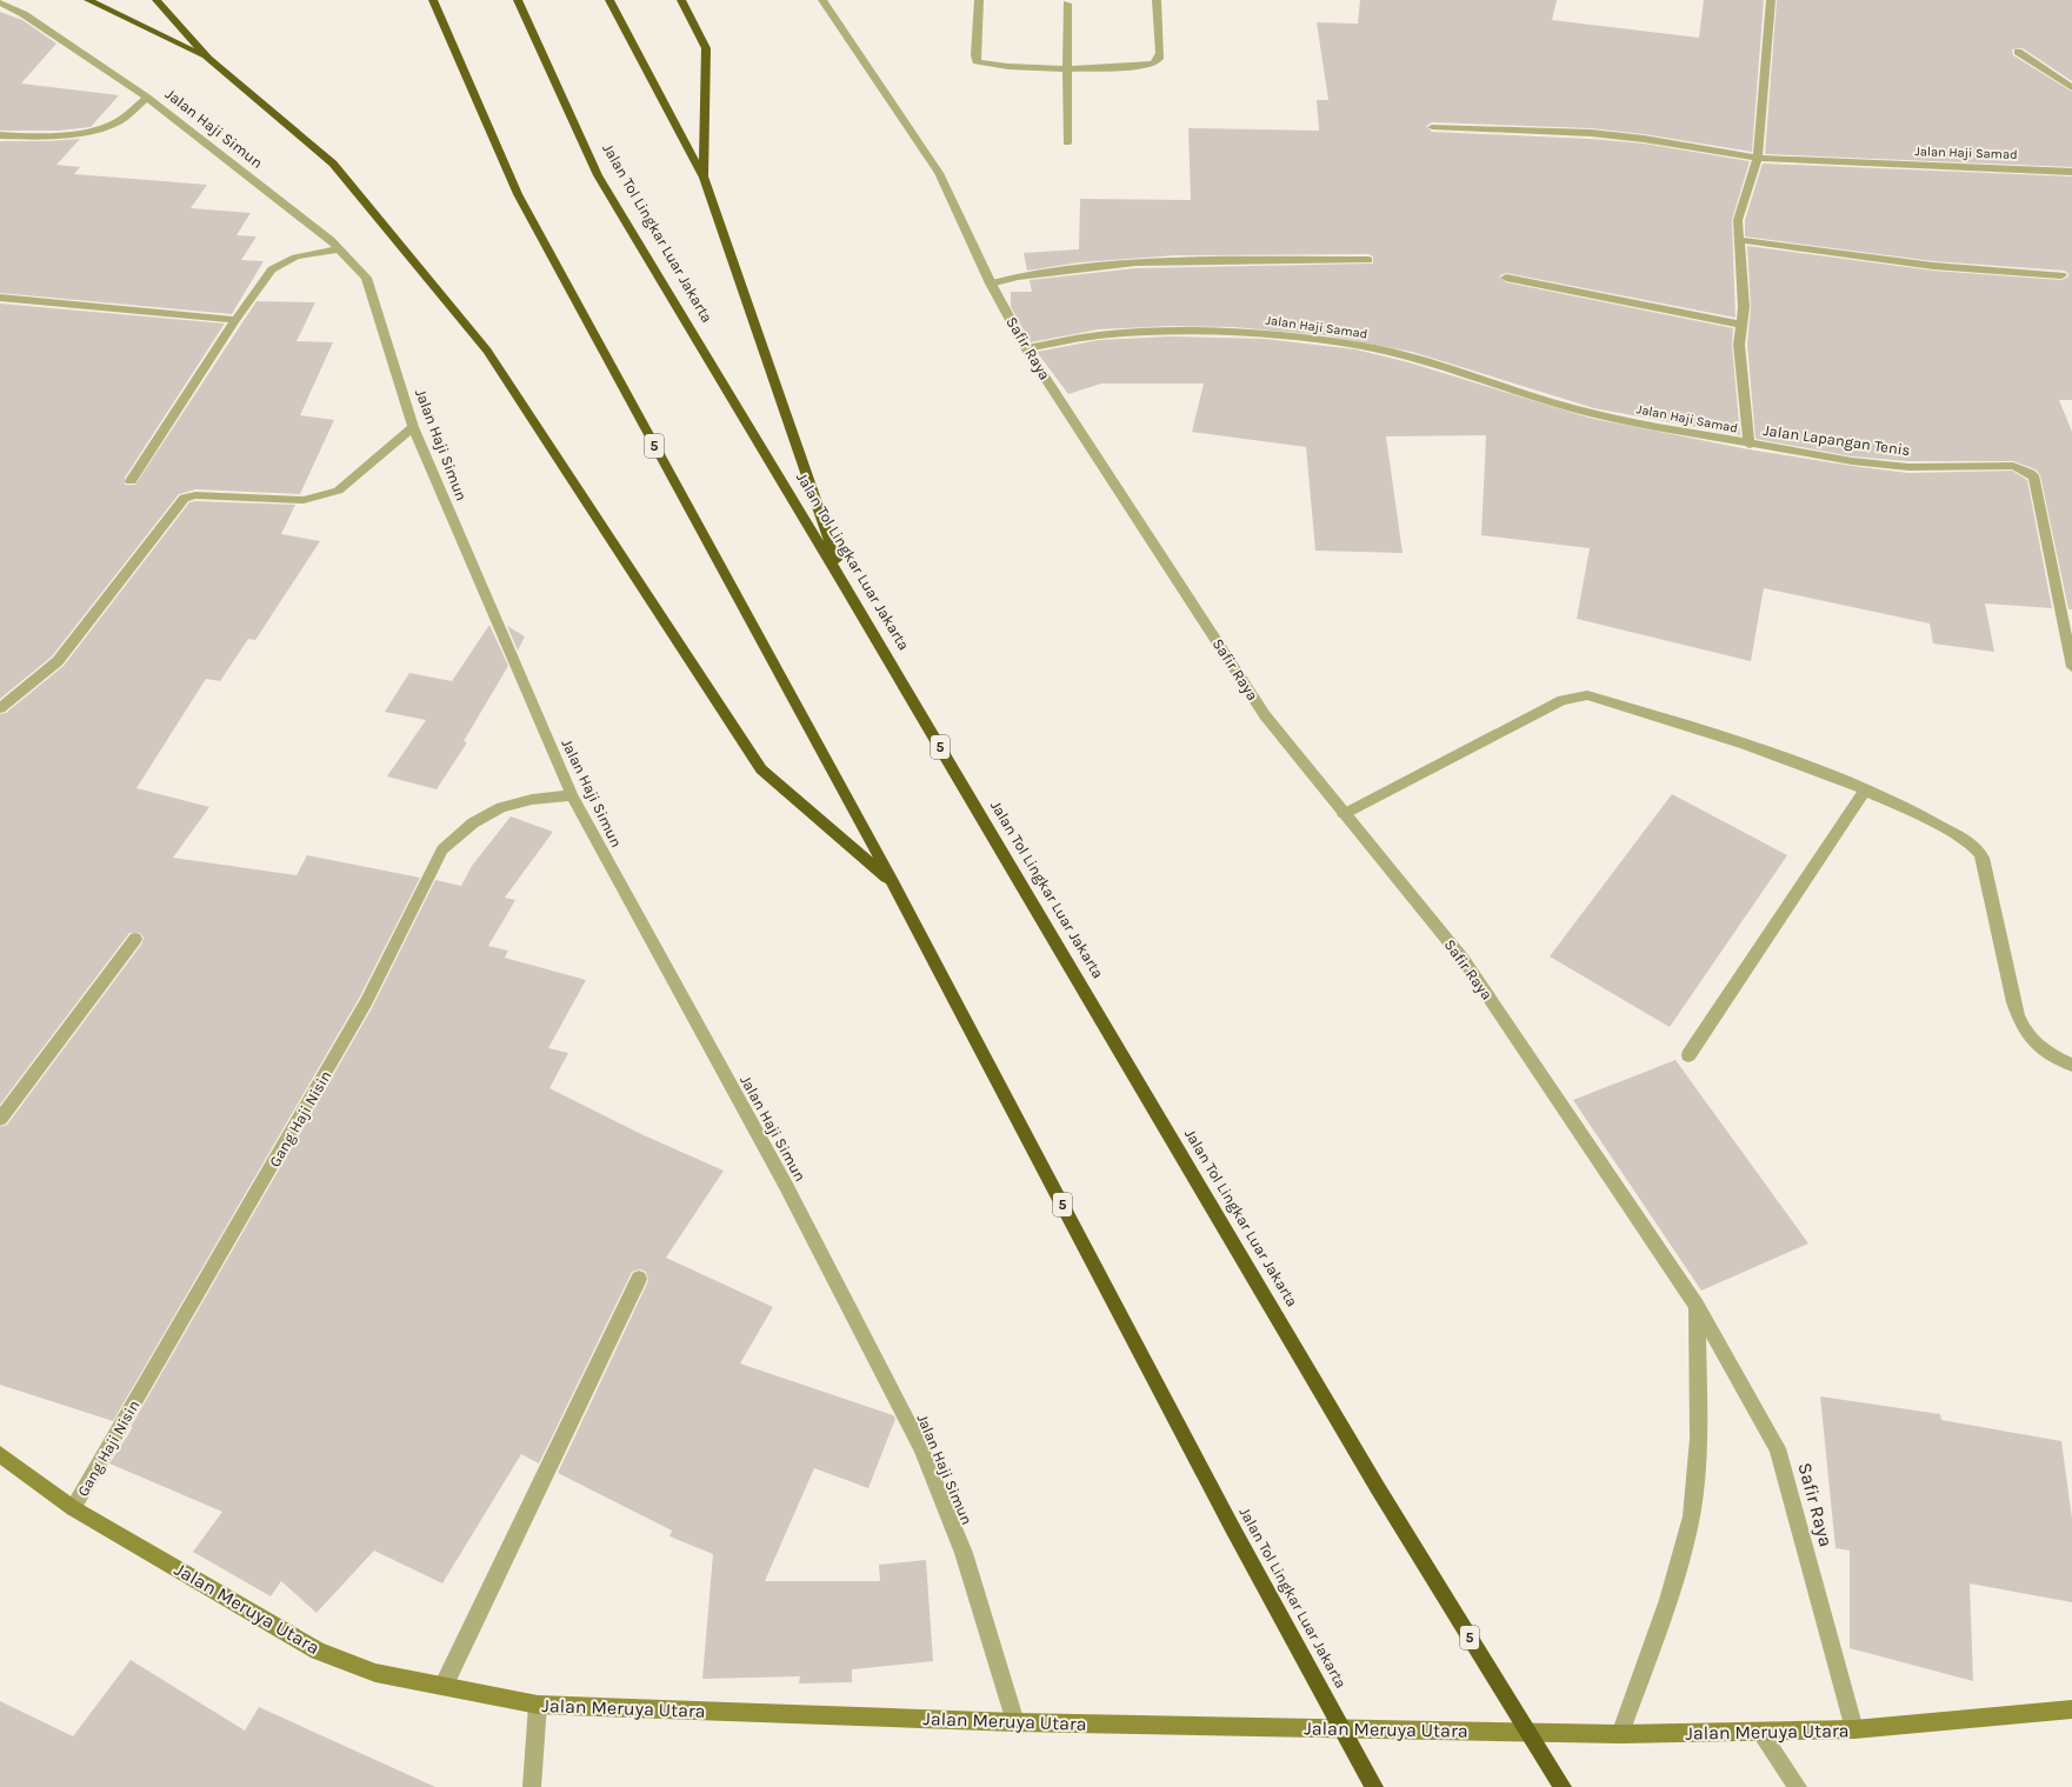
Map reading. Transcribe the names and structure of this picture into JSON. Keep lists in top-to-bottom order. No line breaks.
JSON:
{"streets":{"highway":["Jalan Tol Lingkar Luar Jakarta","5"],"main road":["Jalan Meruya Utara"],"street":["Jalan Haji Simun","Jalan Haji Samad","Safir Raya","Jalan Lapangan Tenis","Gang Haji Nisin"]},"crossings":[["Jalan Haji Simun","Gang Haji Nisin"],["Jalan Haji Simun","Jalan Meruya Utara"],["Jalan Haji Samad","Safir Raya"],["Jalan Haji Samad","Jalan Lapangan Tenis"],["Safir Raya","Jalan Meruya Utara"],["Gang Haji Nisin","Jalan Meruya Utara"]]}
